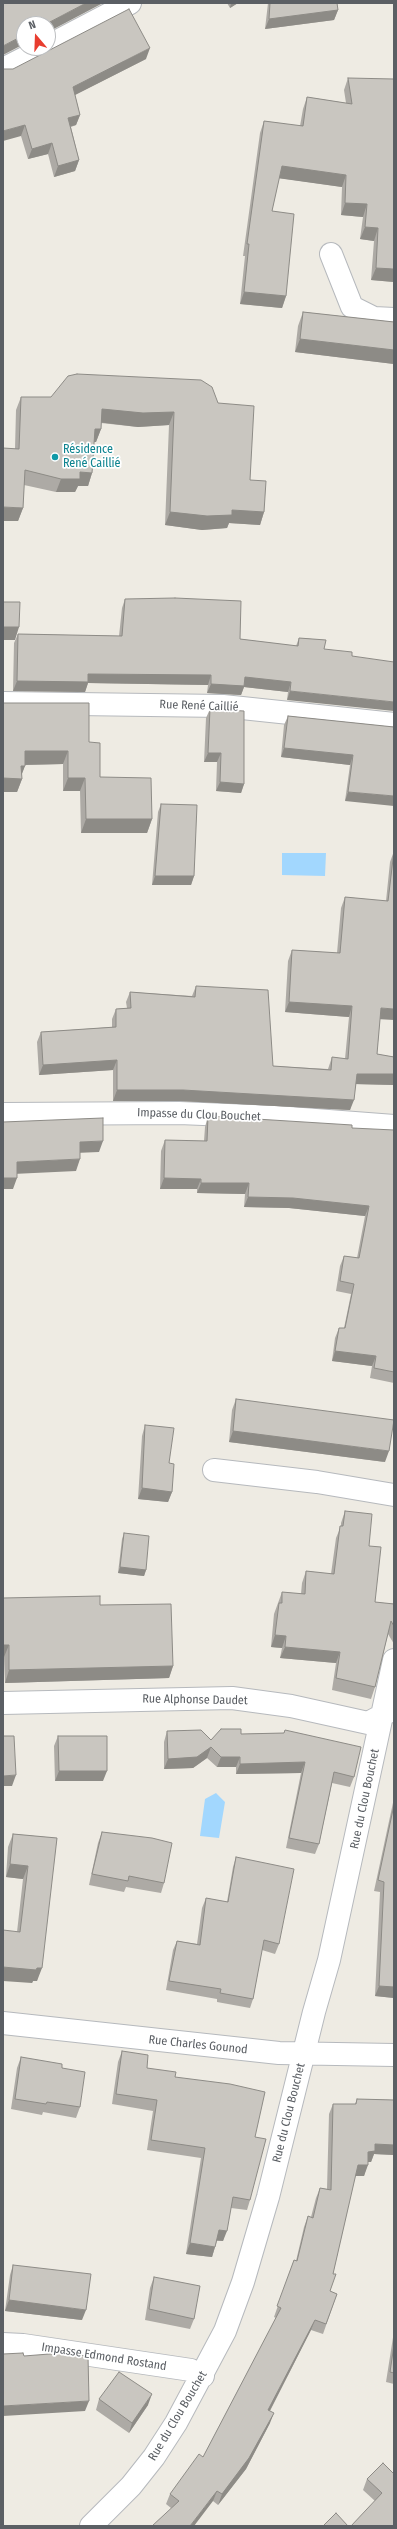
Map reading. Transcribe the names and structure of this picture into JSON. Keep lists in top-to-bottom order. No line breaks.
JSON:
{"streets":{"street":["Rue René Caillié","Impasse du Clou Bouchet","Rue Alphonse Daudet","Rue du Clou Bouchet","Rue Charles Gounod","Impasse Edmond Rostand"]},"crossings":[["Rue Alphonse Daudet","Rue du Clou Bouchet"],["Rue du Clou Bouchet","Rue Charles Gounod"],["Rue du Clou Bouchet","Impasse Edmond Rostand"]],"places":["Résidence René Caillié"],"north":"top"}
